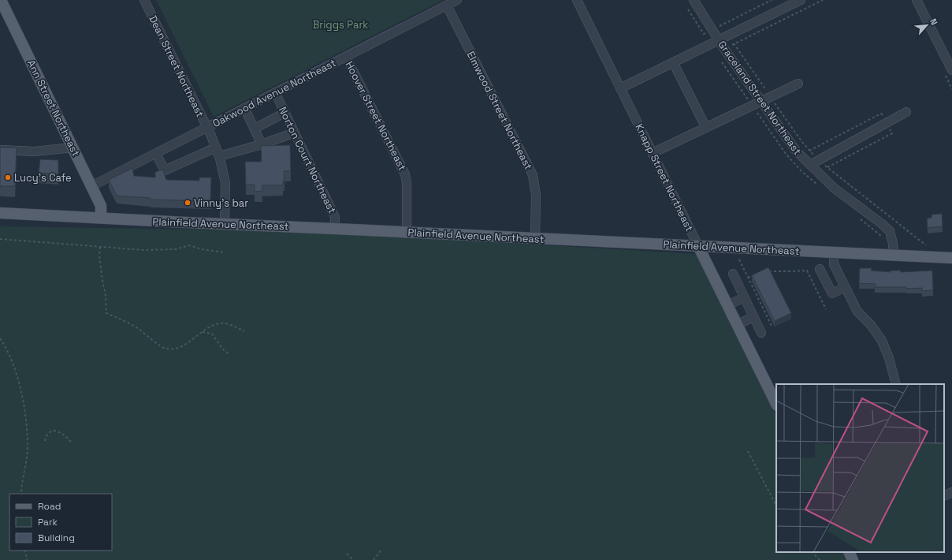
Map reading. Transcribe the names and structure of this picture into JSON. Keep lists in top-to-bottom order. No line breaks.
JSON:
{"streets":{"main road":["Ann Street Northeast","Knapp Street Northeast","Plainfield Avenue Northeast"],"street":["Dean Street Northeast","Oakwood Avenue Northeast","Graceland Street Northeast","Elmwood Street Northeast","Hoover Street Northeast","Norton Court Northeast"]},"crossings":[["Dean Street Northeast","Oakwood Avenue Northeast"],["Dean Street Northeast","Plainfield Avenue Northeast"],["Oakwood Avenue Northeast","Ann Street Northeast"],["Oakwood Avenue Northeast","Elmwood Street Northeast"],["Oakwood Avenue Northeast","Hoover Street Northeast"],["Oakwood Avenue Northeast","Norton Court Northeast"],["Graceland Street Northeast","Plainfield Avenue Northeast"],["Ann Street Northeast","Plainfield Avenue Northeast"],["Elmwood Street Northeast","Plainfield Avenue Northeast"],["Hoover Street Northeast","Plainfield Avenue Northeast"],["Norton Court Northeast","Plainfield Avenue Northeast"],["Knapp Street Northeast","Plainfield Avenue Northeast"]],"parks":["Briggs Park"],"places":["Lucy's Cafe","Vinny's bar"],"legend":["Road","Park","Building"],"north":"top right"}
